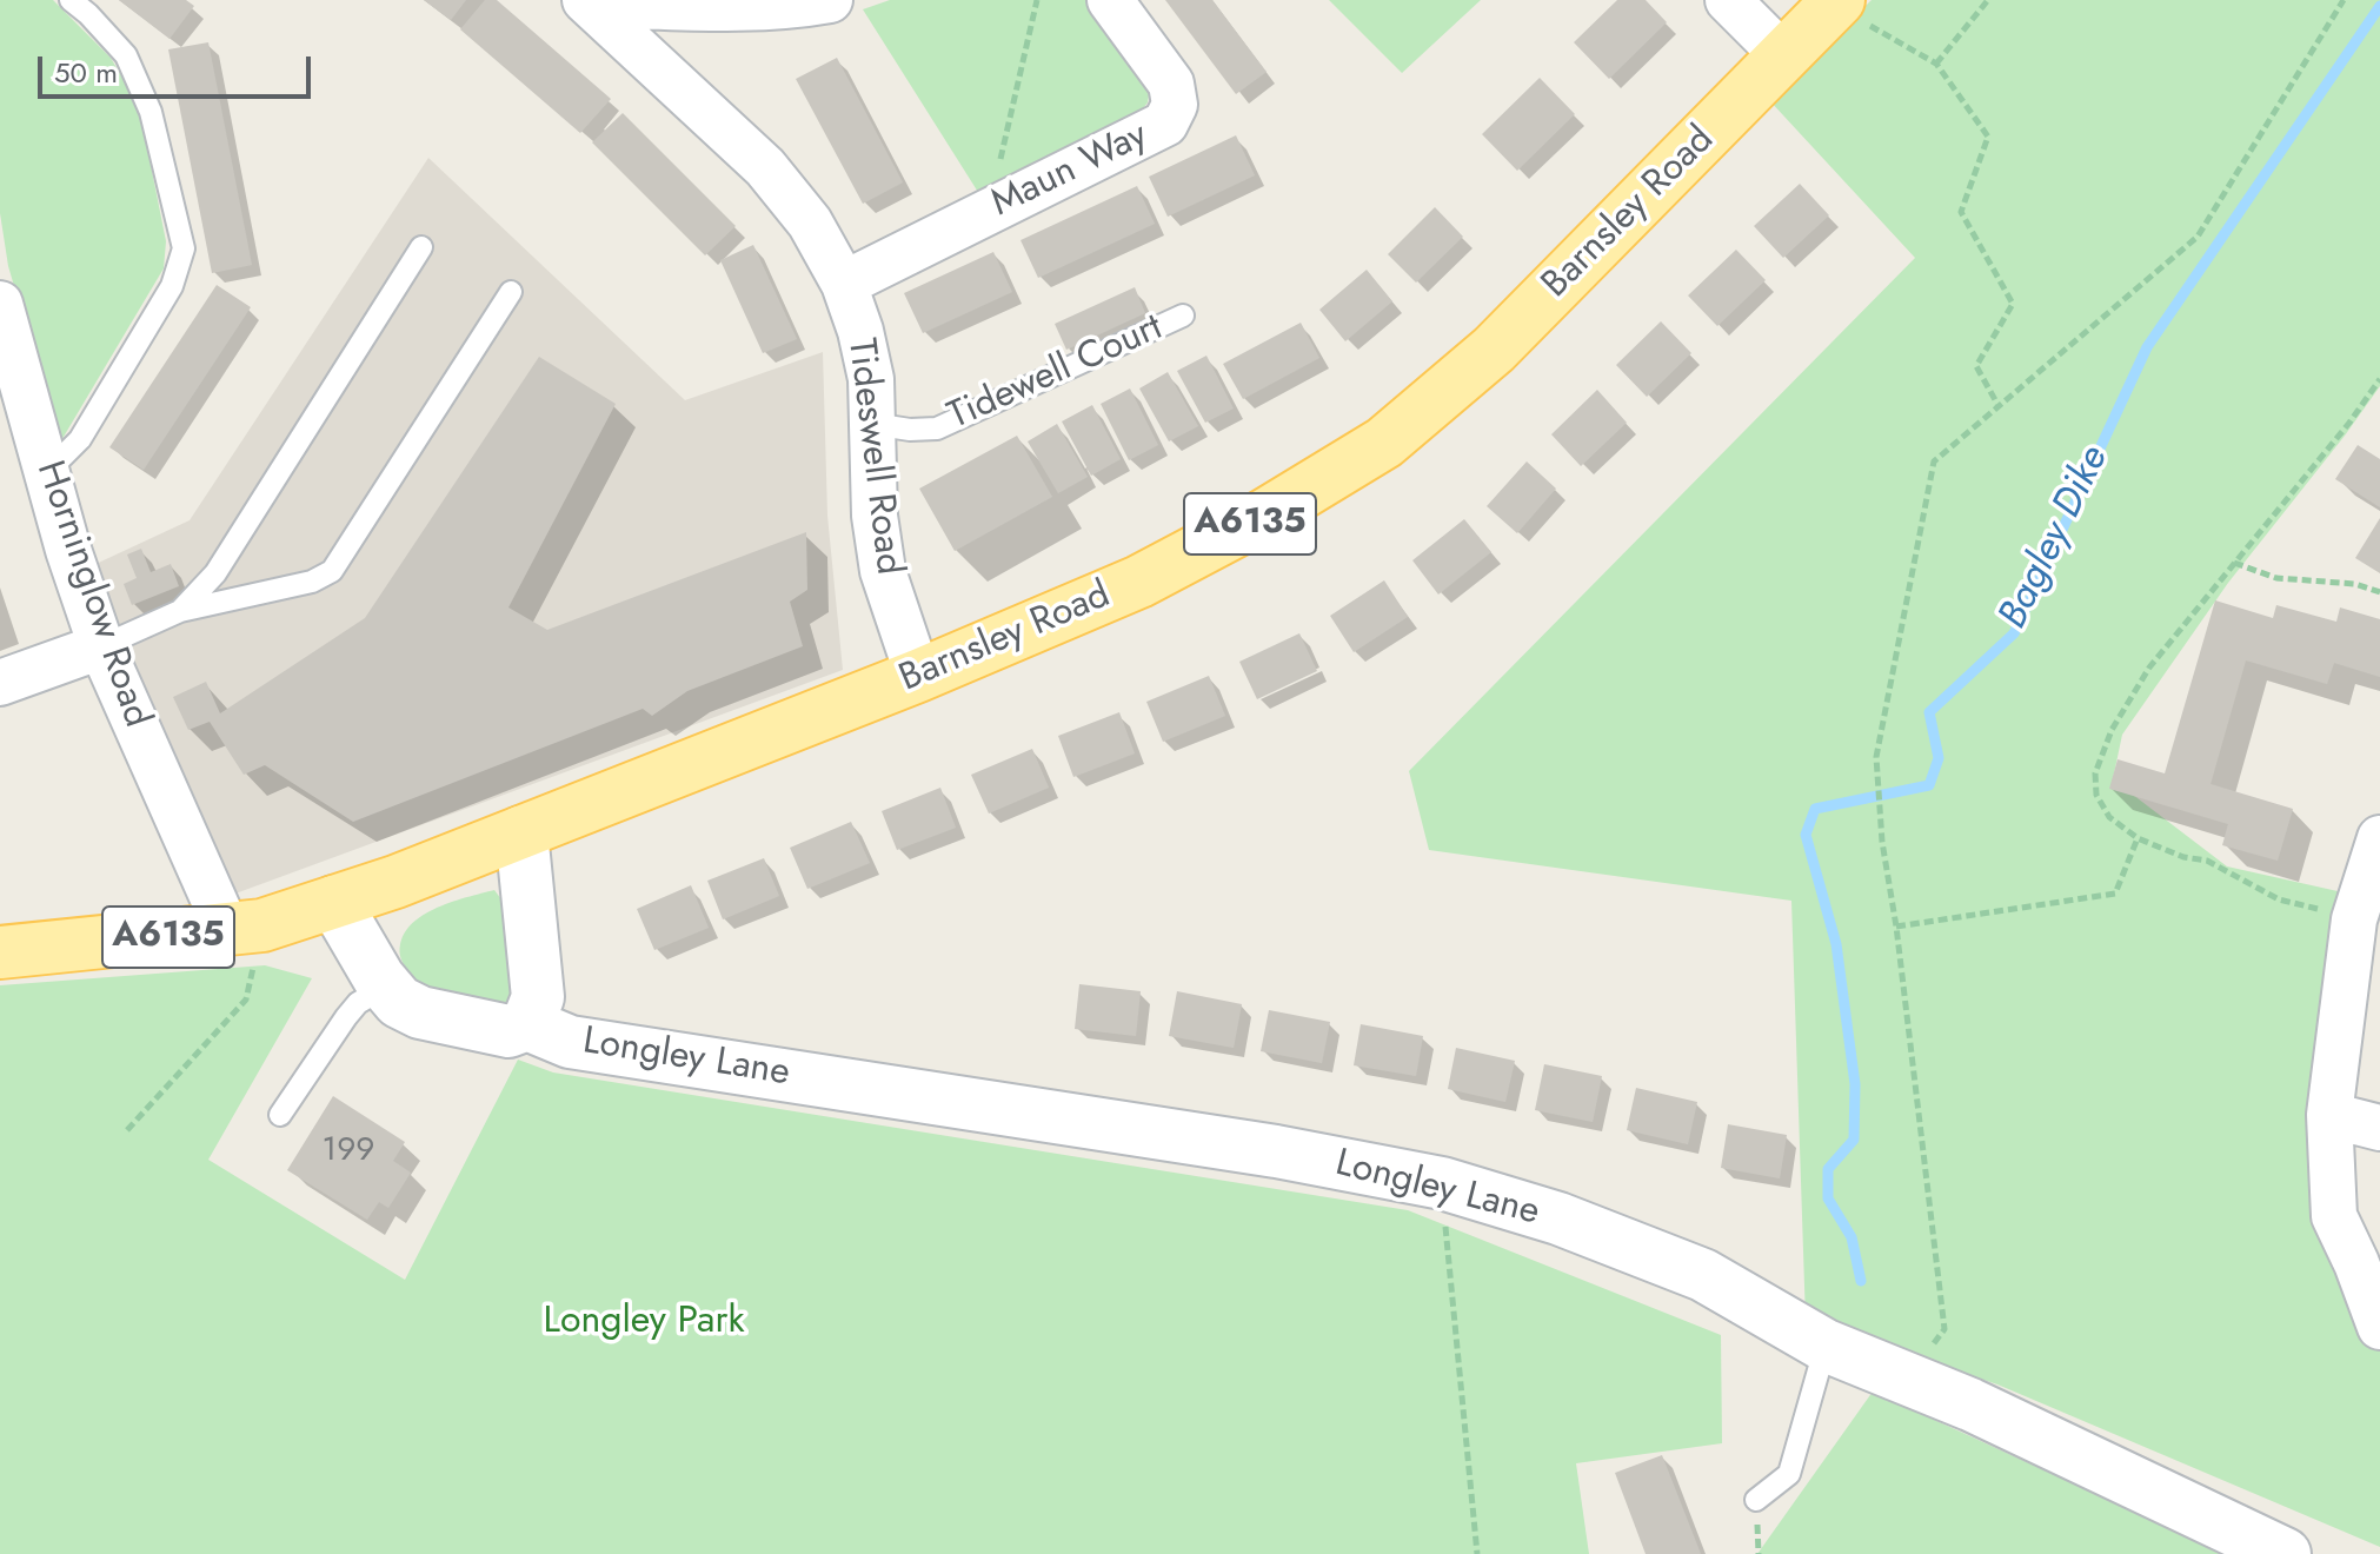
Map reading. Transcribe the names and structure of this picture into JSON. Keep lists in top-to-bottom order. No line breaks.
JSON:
{"streets":{"main road":["Barnsley Road","A6135"],"street":["Maun Way","Tideswell Road","Horninglow Road","Longley Lane"],"lane":["Tidewell Court"]},"crossings":[["Maun Way","Tideswell Road"],["Barnsley Road","Tideswell Road"],["Barnsley Road","Horninglow Road"],["Barnsley Road","Longley Lane"],["Tidewell Court","Tideswell Road"]],"water":["Bagley Dike"],"parks":["Longley Park"],"house_numbers":["199"],"scale_bar":"50 m"}
